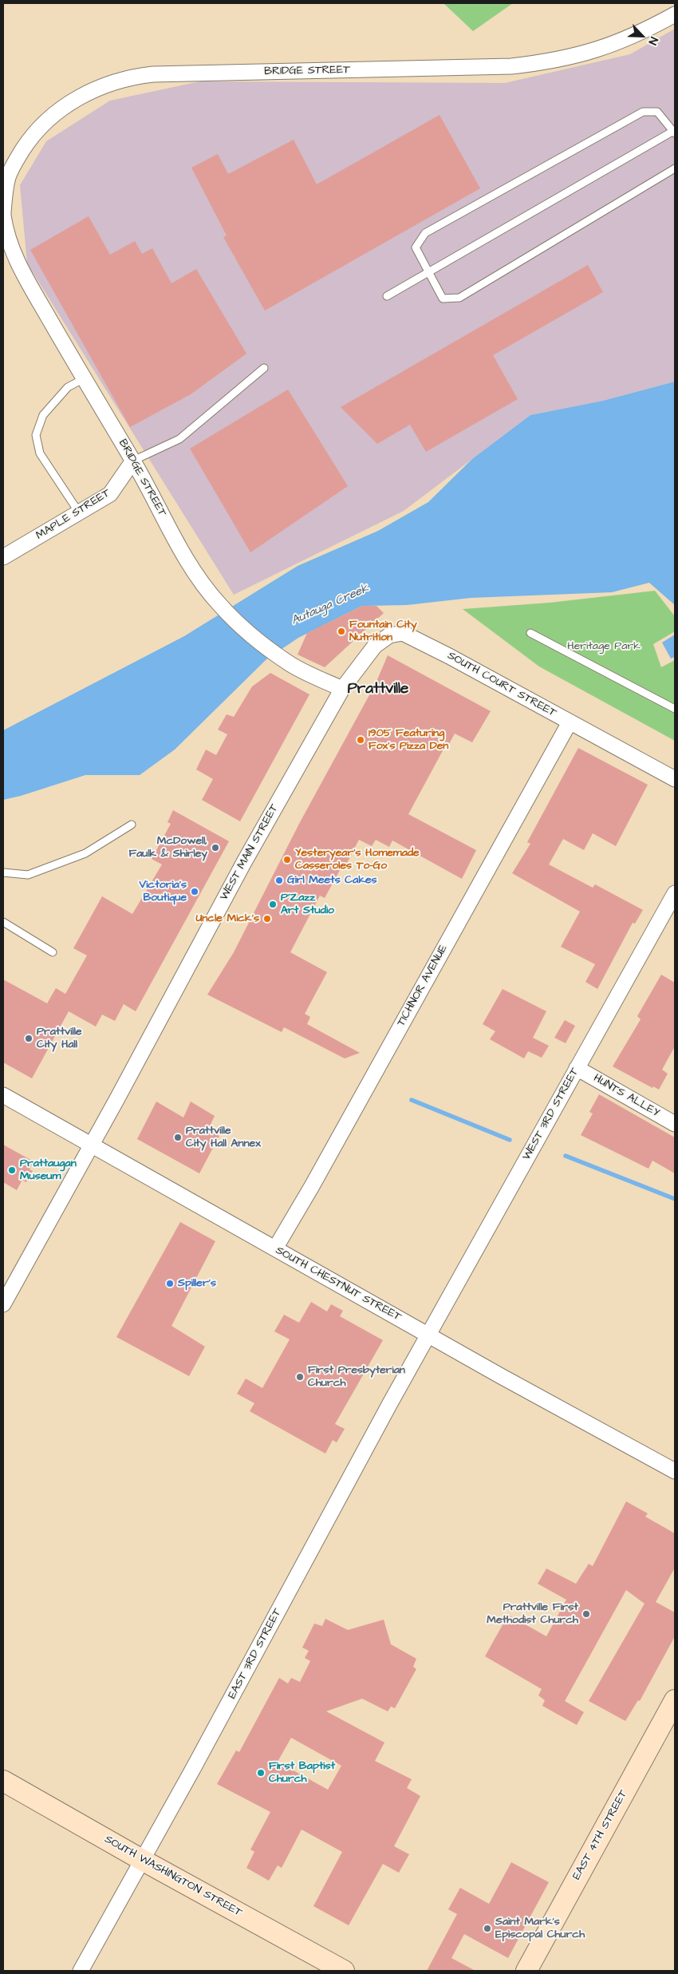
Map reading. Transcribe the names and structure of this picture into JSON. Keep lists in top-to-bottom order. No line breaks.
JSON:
{"streets":{"main road":["EAST 4TH STREET","SOUTH WASHINGTON STREET"],"street":["BRIDGE STREET","MAPLE STREET","SOUTH COURT STREET","WEST MAIN STREET","TICHNOR AVENUE","HUNTS ALLEY","WEST 3RD STREET","SOUTH CHESTNUT STREET","EAST 3RD STREET"]},"crossings":[["BRIDGE STREET","MAPLE STREET"],["BRIDGE STREET","SOUTH COURT STREET"],["BRIDGE STREET","WEST MAIN STREET"],["SOUTH COURT STREET","WEST MAIN STREET"],["SOUTH COURT STREET","TICHNOR AVENUE"],["WEST MAIN STREET","SOUTH CHESTNUT STREET"],["TICHNOR AVENUE","SOUTH CHESTNUT STREET"],["HUNTS ALLEY","WEST 3RD STREET"],["WEST 3RD STREET","SOUTH CHESTNUT STREET"],["WEST 3RD STREET","EAST 3RD STREET"],["SOUTH CHESTNUT STREET","EAST 3RD STREET"],["EAST 3RD STREET","SOUTH WASHINGTON STREET"]],"districts":["Prattville"],"water":["Autauga Creek"],"parks":["Heritage Park"],"places":["Fountain City Nutrition","1905 Featuring Fox's Pizza Den","McDowell, Faulk & Shirley","Yesteryear's Homemade Casseroles To-Go","Girl Meets Cakes","Victoria's Boutique","P'Zazz Art Studio","Uncle Mick's","Prattville City Hall","Prattville City Hall Annex","Prattaugan Museum","Spiller's","First Presbyterian Church","Prattville First Methodist Church","First Baptist Church","Saint Mark's Episcopal Church"],"north":"bottom right"}
